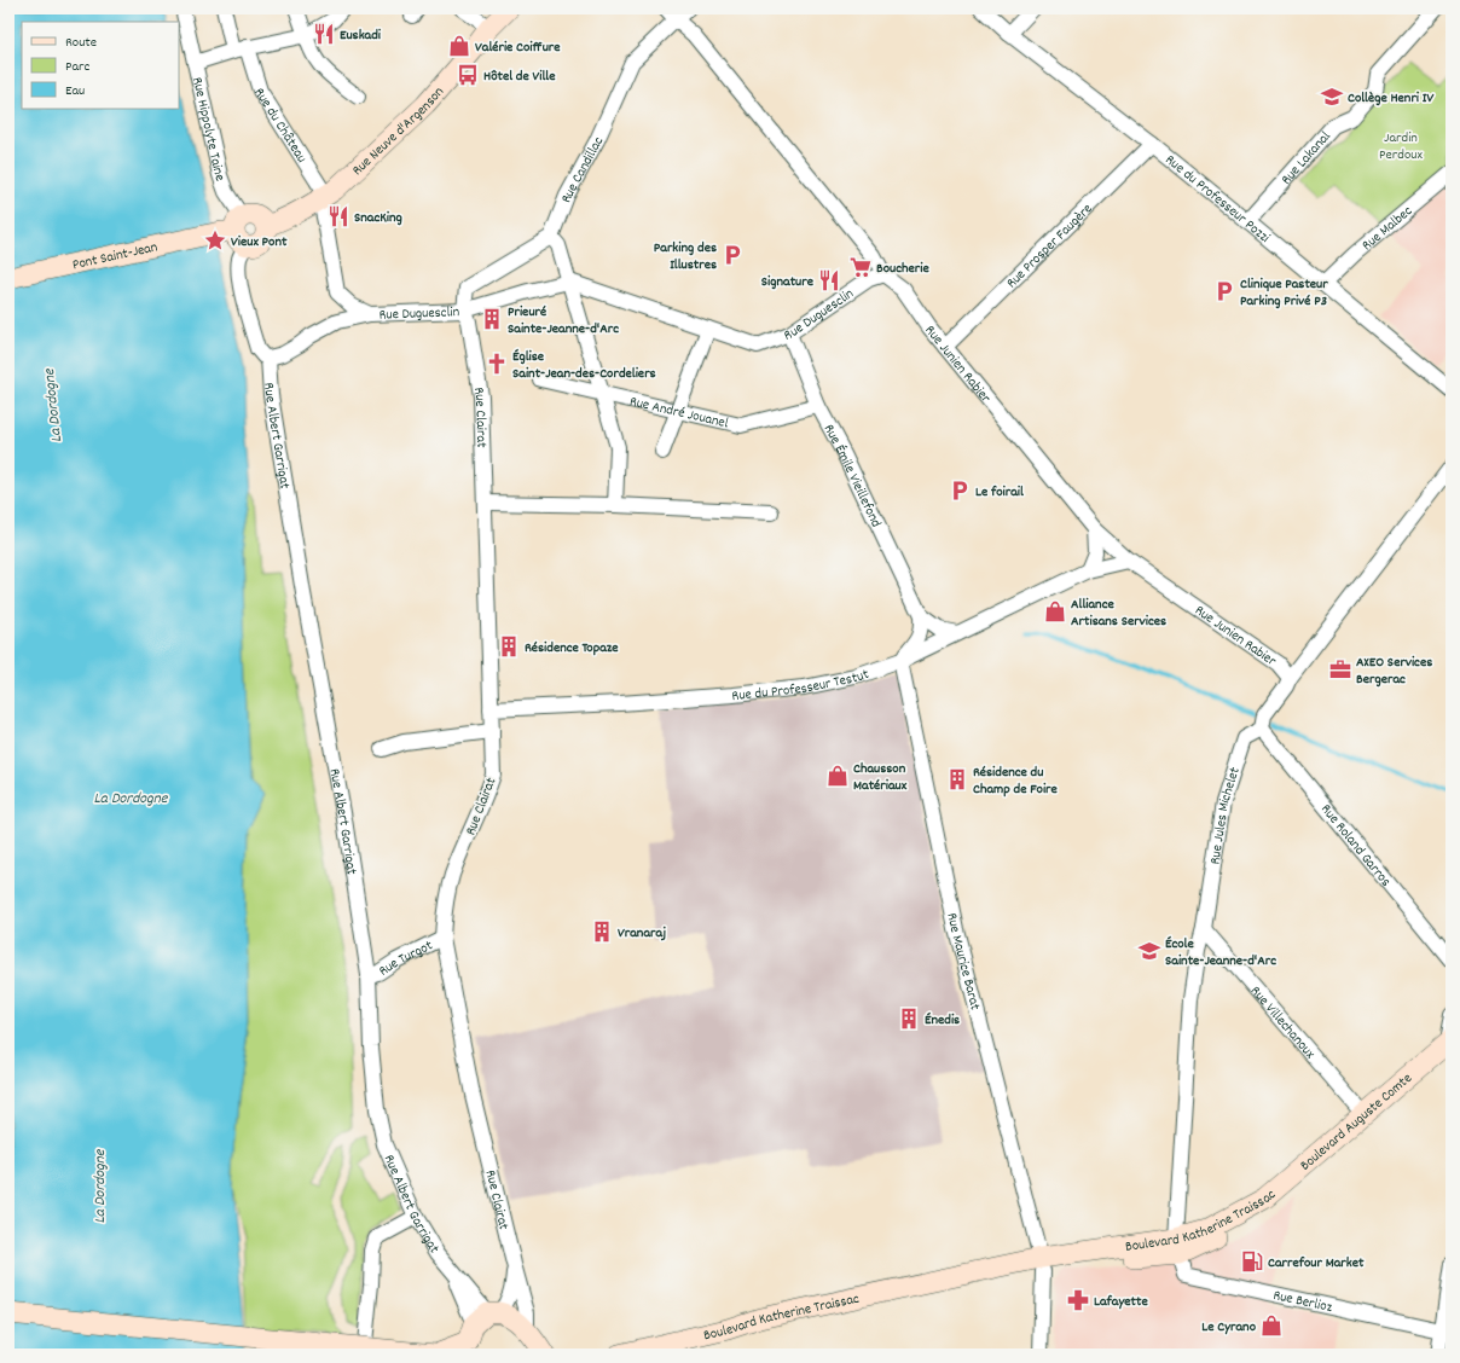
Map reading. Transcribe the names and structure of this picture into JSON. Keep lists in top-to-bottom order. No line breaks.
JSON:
{"streets":{"main road":["Rue Neuve d'Argenson","Pont Saint-Jean","Boulevard Auguste Comte","Boulevard Katherine Traissac"],"street":["Rue du Château","Rue Hippolyte Taine","Rue Lakanal","Rue Candillac","Rue du Professeur Pozzi","Rue Malbec","Rue Prosper Faugère","Rue Duguesclin","Rue Junien Rabier","Rue André Jouanel","Rue Clairat","Rue Albert Garrigat","Rue Émile Vieillefond","Rue du Professeur Testut","Rue Jules Michelet","Rue Roland Garros","Rue Turgot","Rue Maurice Barat","Rue Villechanoux","Rue Berlioz"]},"crossings":[["Rue du Château","Rue Neuve d'Argenson"],["Rue Hippolyte Taine","Rue Neuve d'Argenson"],["Rue Hippolyte Taine","Pont Saint-Jean"],["Rue Neuve d'Argenson","Pont Saint-Jean"],["Rue Lakanal","Rue du Professeur Pozzi"],["Rue Candillac","Rue Junien Rabier"],["Rue du Professeur Pozzi","Rue Malbec"],["Rue du Professeur Pozzi","Rue Prosper Faugère"],["Rue Prosper Faugère","Rue Junien Rabier"],["Rue Duguesclin","Rue Junien Rabier"],["Rue Duguesclin","Rue Clairat"],["Rue Duguesclin","Rue Albert Garrigat"],["Rue Duguesclin","Rue Émile Vieillefond"],["Rue Junien Rabier","Rue du Professeur Testut"],["Rue André Jouanel","Rue Émile Vieillefond"],["Rue Clairat","Rue Albert Garrigat"],["Rue Clairat","Rue du Professeur Testut"],["Rue Clairat","Rue Turgot"],["Rue Albert Garrigat","Rue Turgot"],["Rue du Professeur Testut","Rue Maurice Barat"],["Rue Jules Michelet","Rue Roland Garros"],["Rue Jules Michelet","Rue Villechanoux"],["Rue Jules Michelet","Boulevard Katherine Traissac"],["Rue Jules Michelet","Rue Berlioz"],["Rue Maurice Barat","Boulevard Katherine Traissac"],["Rue Villechanoux","Boulevard Auguste Comte"],["Boulevard Auguste Comte","Boulevard Katherine Traissac"],["Boulevard Katherine Traissac","Rue Berlioz"]],"water":["La Dordogne"],"parks":["Jardin Perdoux"],"places":{"restaurant":["Euskadi","SnacKing","Signature"],"shop":["Valérie Coiffure","Alliance Artisans Services","Chausson Matériaux","Le Cyrano"],"bus stop":["Hôtel de Ville"],"school or university":["Collège Henri IV","École Sainte-Jeanne-d'Arc"],"place":["Vieux Pont"],"parking":["Parking des Illustres","Clinique Pasteur Parking Privé P3","Le foirail"],"supermarket":["Boucherie"],"building":["Prieuré Sainte-Jeanne-d'Arc","Résidence Topaze","Résidence du Champ de Foire","Vranaraj","Énedis"],"church":["Église Saint-Jean-des-Cordeliers"],"office":["AXEO Services Bergerac"],"fuel station":["Carrefour Market"],"pharmacy":["Lafayette"]},"legend":["Route","Parc","Eau"]}
